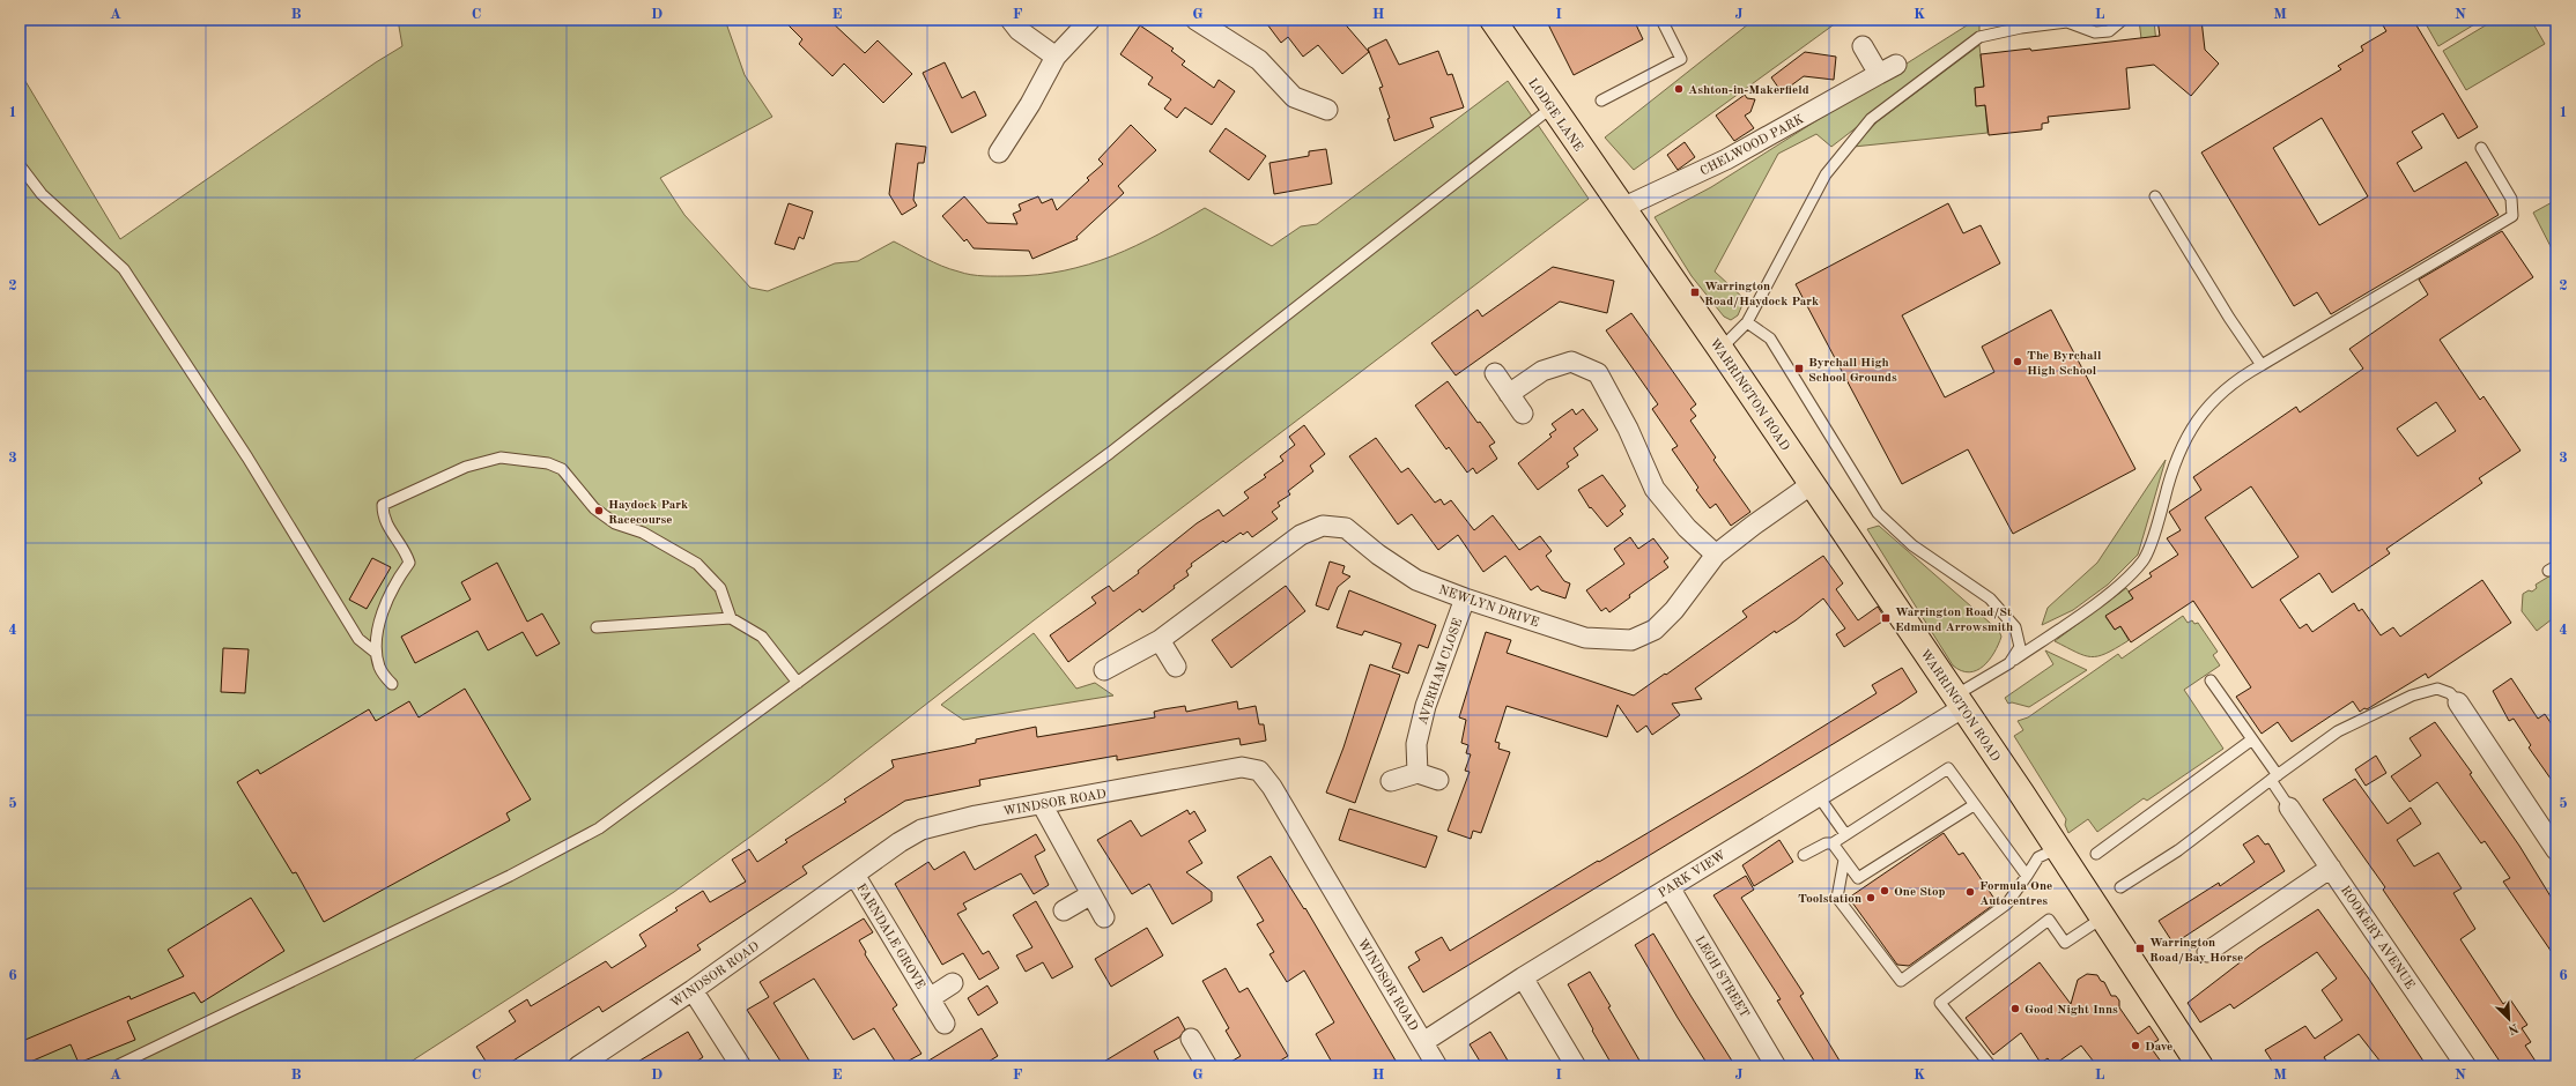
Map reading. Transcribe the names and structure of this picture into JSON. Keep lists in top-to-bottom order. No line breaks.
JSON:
{"streets":{"main road":["LODGE LANE","WARRINGTON ROAD"],"street":["CHELWOOD PARK","NEWLYN DRIVE","AVERHAM CLOSE","WINDSOR ROAD","PARK VIEW","FARNDALE GROVE","ROOKERY AVENUE","LEGH STREET"]},"crossings":[["LODGE LANE","CHELWOOD PARK"],["LODGE LANE","WARRINGTON ROAD"],["CHELWOOD PARK","WARRINGTON ROAD"],["WARRINGTON ROAD","NEWLYN DRIVE"],["WARRINGTON ROAD","PARK VIEW"],["NEWLYN DRIVE","AVERHAM CLOSE"],["WINDSOR ROAD","PARK VIEW"],["WINDSOR ROAD","FARNDALE GROVE"],["PARK VIEW","LEGH STREET"]],"places":{"other":["Ashton-in-Makerfield","The Byrchall High School","Haydock Park Racecourse","One Stop","Formula One Autocentres","Toolstation","Good Night Inns","Dave"],"transit":["Warrington Road/Haydock Park","Byrchall High School Grounds","Warrington Road/St Edmund Arrowsmith","Warrington Road/Bay Horse"]},"north":"bottom right","grid":{"columns":["A","B","C","D","E","F","G","H","I","J","K","L","M","N"],"rows":["1","2","3","4","5","6"]}}
